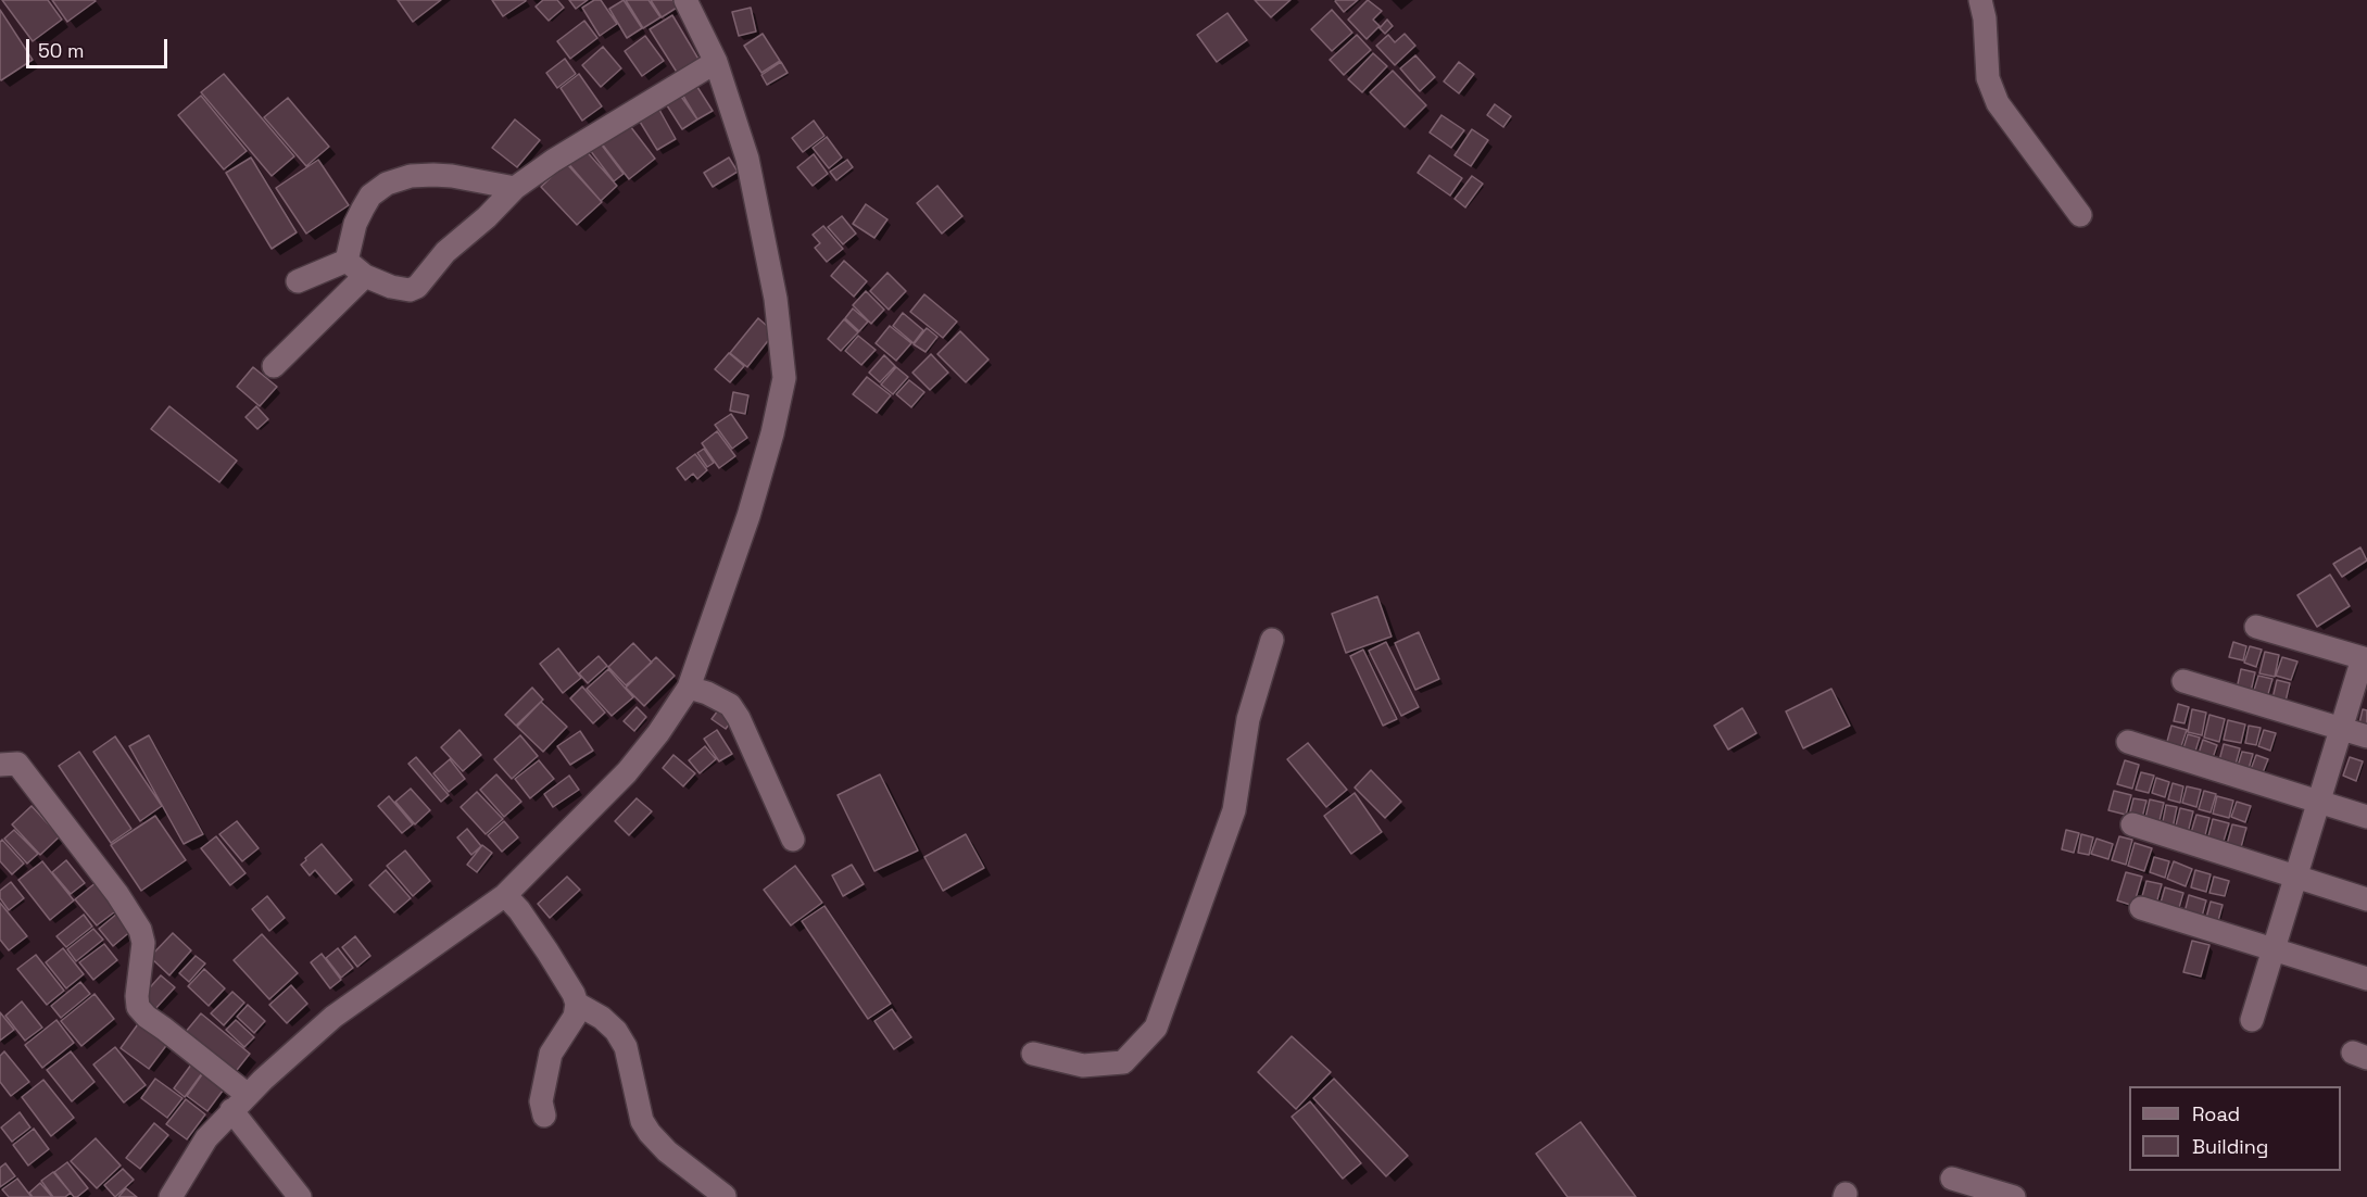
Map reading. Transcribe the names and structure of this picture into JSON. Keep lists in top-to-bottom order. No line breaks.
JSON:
{"legend":["Road","Building"],"scale_bar":"50 m"}
